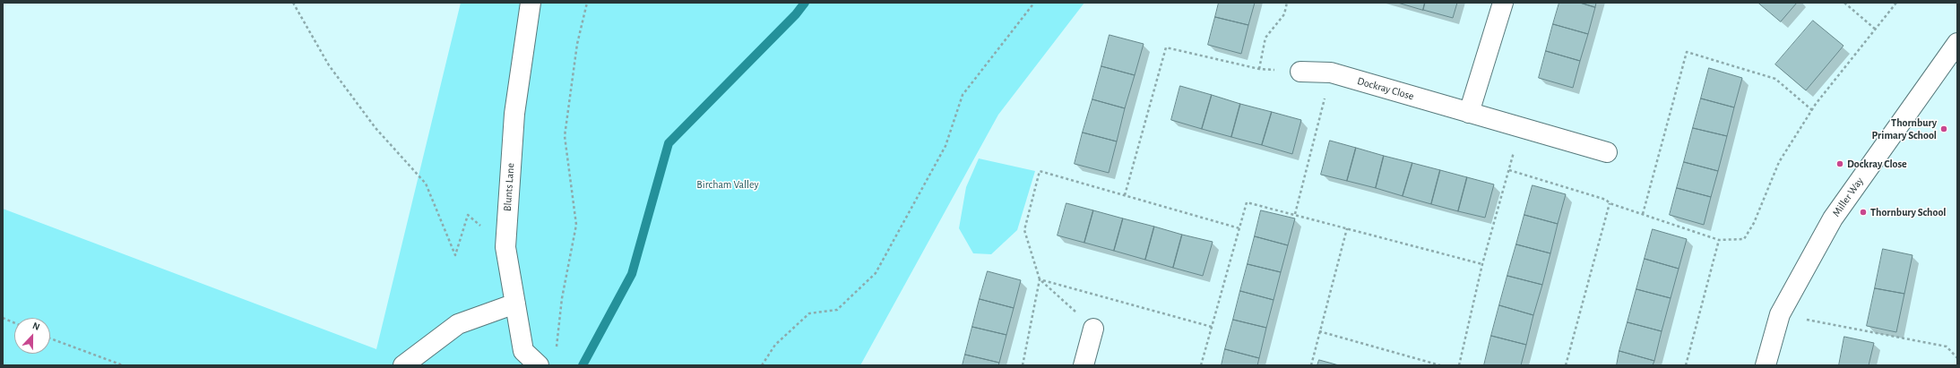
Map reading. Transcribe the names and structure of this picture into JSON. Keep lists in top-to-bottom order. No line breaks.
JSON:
{"streets":{"street":["Dockray Close","Blunts Lane","Miller Way"]},"parks":["Bircham Valley"],"places":["Thornbury Primary School","Dockray Close","Thornbury School"],"north":"top"}
